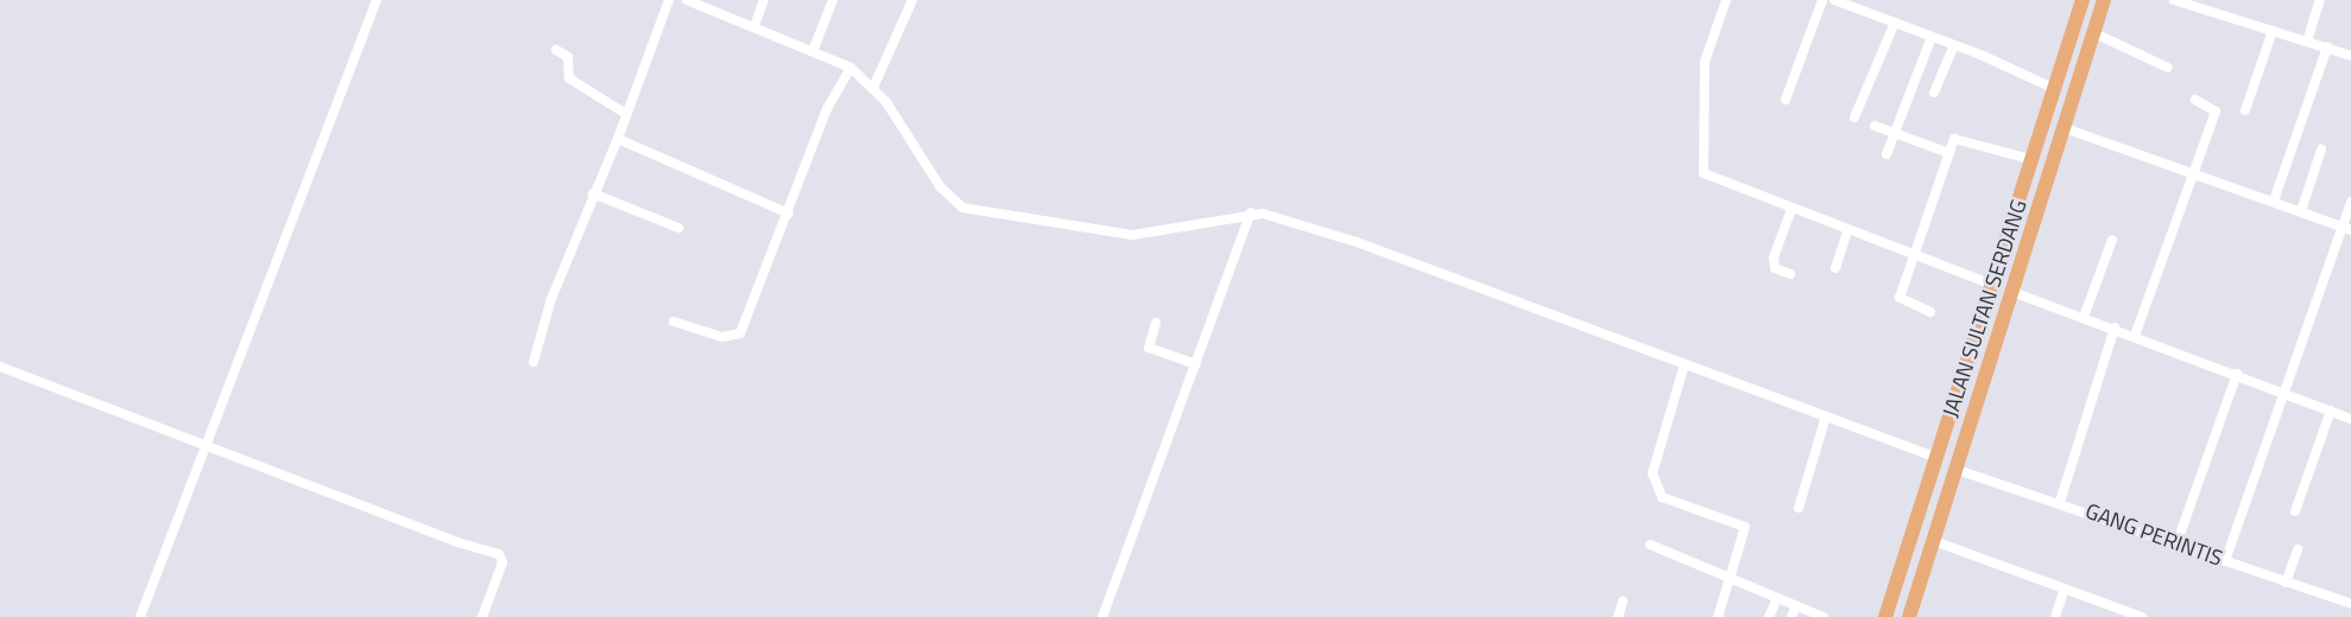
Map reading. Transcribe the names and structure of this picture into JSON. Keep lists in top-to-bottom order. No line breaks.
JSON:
{"streets":{"highway":["JALAN SULTAN SERDANG"],"street":["GANG PERINTIS"]},"crossings":[["JALAN SULTAN SERDANG","GANG PERINTIS"]]}
